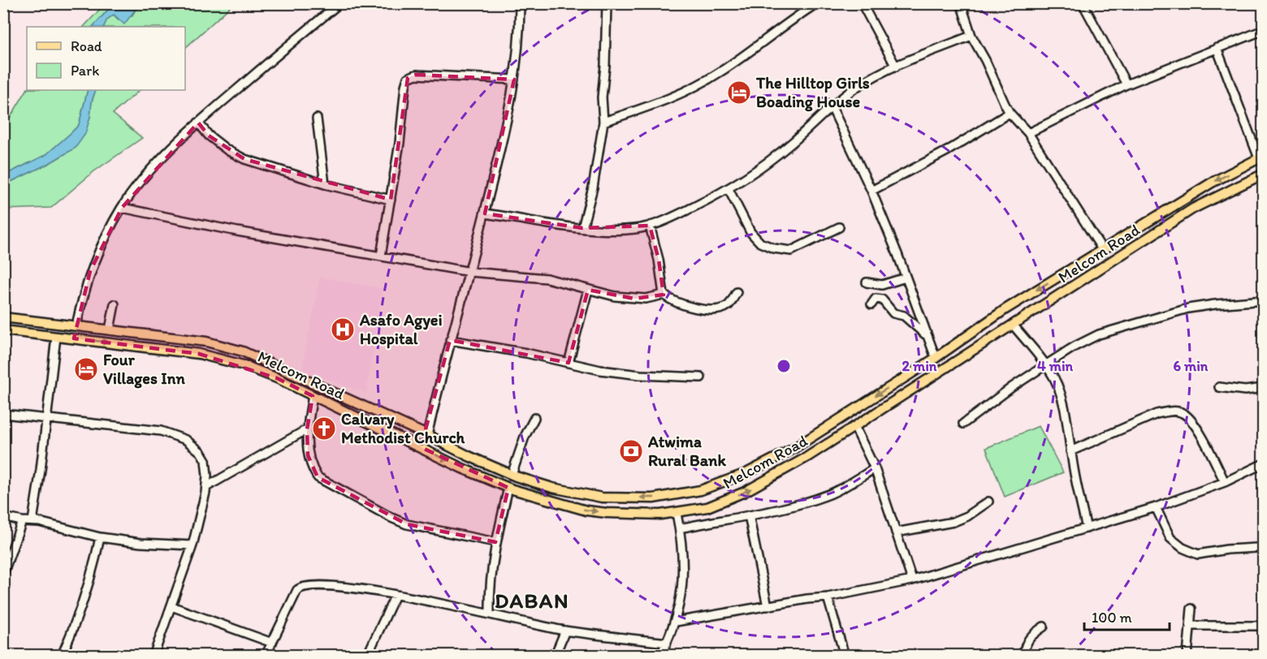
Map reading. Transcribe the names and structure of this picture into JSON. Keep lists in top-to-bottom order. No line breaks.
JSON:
{"streets":{"main road":["Melcom Road"]},"districts":["DABAN"],"places":{"hotel":["The Hilltop Girls Boading House","Four Villages Inn"],"hospital":["Asafo Agyei Hospital"],"church":["Calvary Methodist Church"],"bank":["Atwima Rural Bank"]},"legend":["Road","Park"],"scale_bar":"100 m","rings":["2 min","4 min","6 min"]}
